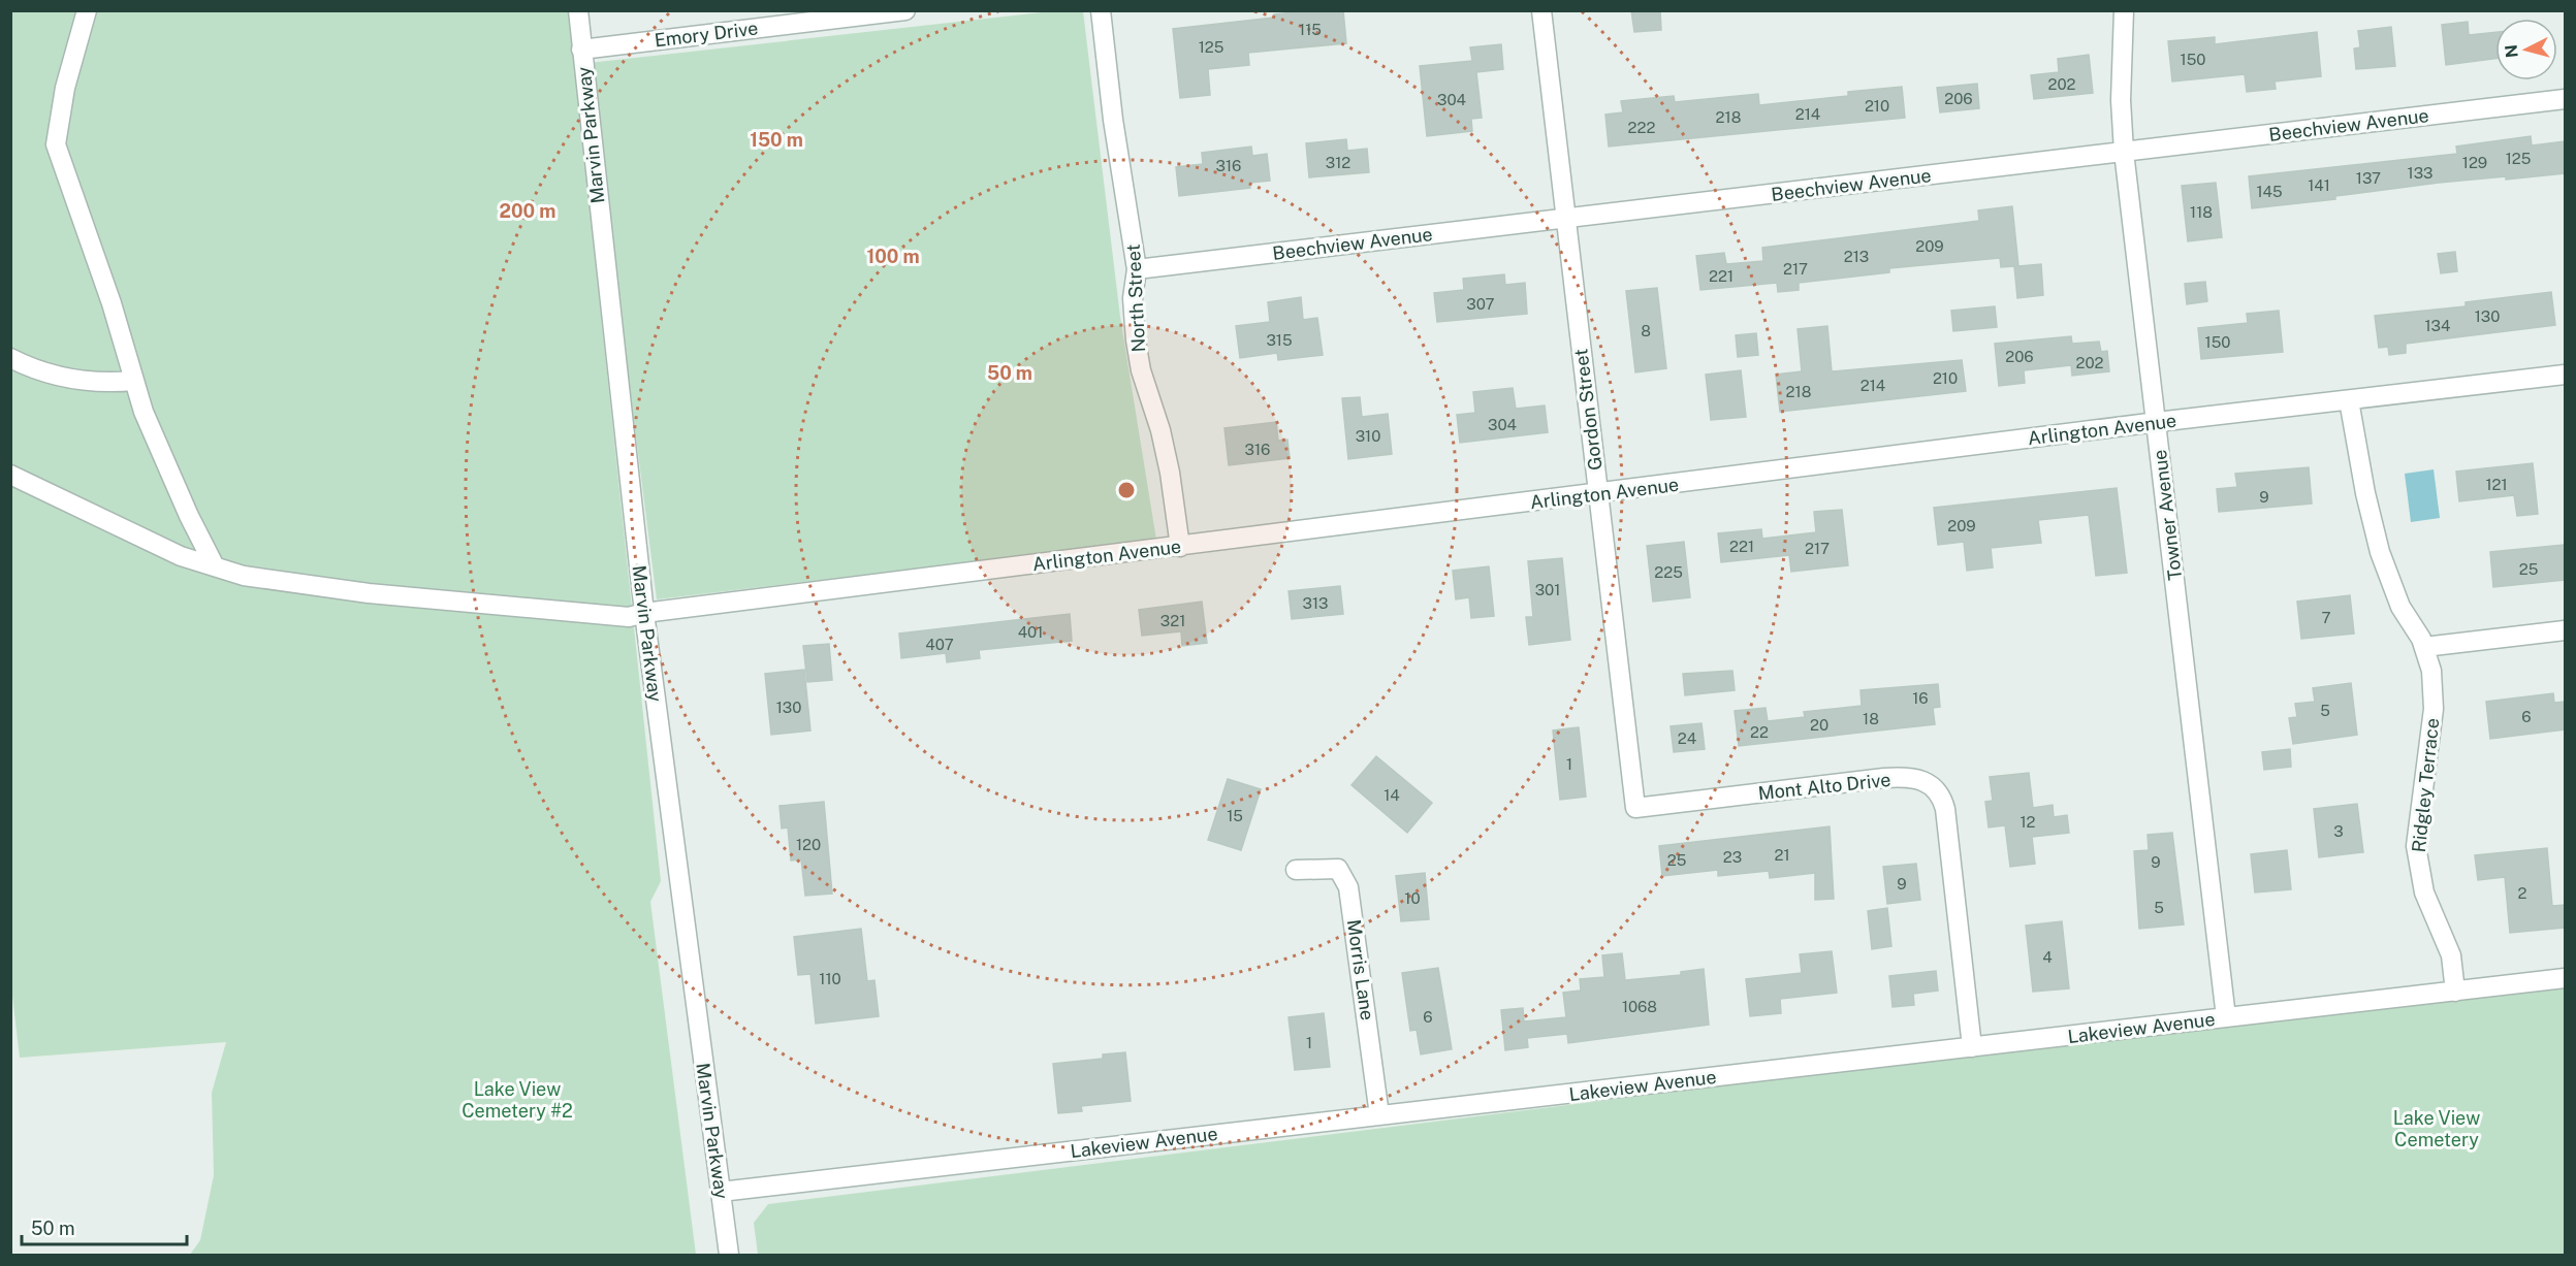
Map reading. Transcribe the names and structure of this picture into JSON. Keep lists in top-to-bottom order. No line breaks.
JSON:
{"streets":{"street":["Emory Drive","Beechview Avenue","Marvin Parkway","North Street","Gordon Street","Arlington Avenue","Towner Avenue","Ridgley Terrace","Mont Alto Drive","Morris Lane","Lakeview Avenue"]},"crossings":[["Emory Drive","Marvin Parkway"],["Beechview Avenue","North Street"],["Beechview Avenue","Gordon Street"],["Beechview Avenue","Towner Avenue"],["Marvin Parkway","Arlington Avenue"],["Marvin Parkway","Lakeview Avenue"],["North Street","Arlington Avenue"],["Gordon Street","Arlington Avenue"],["Gordon Street","Mont Alto Drive"],["Arlington Avenue","Towner Avenue"],["Arlington Avenue","Ridgley Terrace"],["Towner Avenue","Lakeview Avenue"],["Ridgley Terrace","Lakeview Avenue"],["Mont Alto Drive","Lakeview Avenue"],["Morris Lane","Lakeview Avenue"]],"parks":["Lake View Cemetery #2","Lake View Cemetery"],"house_numbers":["115","125","150","202","206","304","210","214","218","222","125","312","129","316","133","137","141","145","118","209","213","217","221","307","130","134","8","315","150","206","202","210","214","218","304","310","316","121","9","209","221","217","25","225","301","313","7","321","401","407","16","130","5","6","18","20","22","24","1","14","15","12","3","120","21","23","25","9","9","2","10","5","4","110","1068","6","1"],"scale_bar":"50 m","north":"left","rings":["150 m","200 m","100 m","50 m"]}
